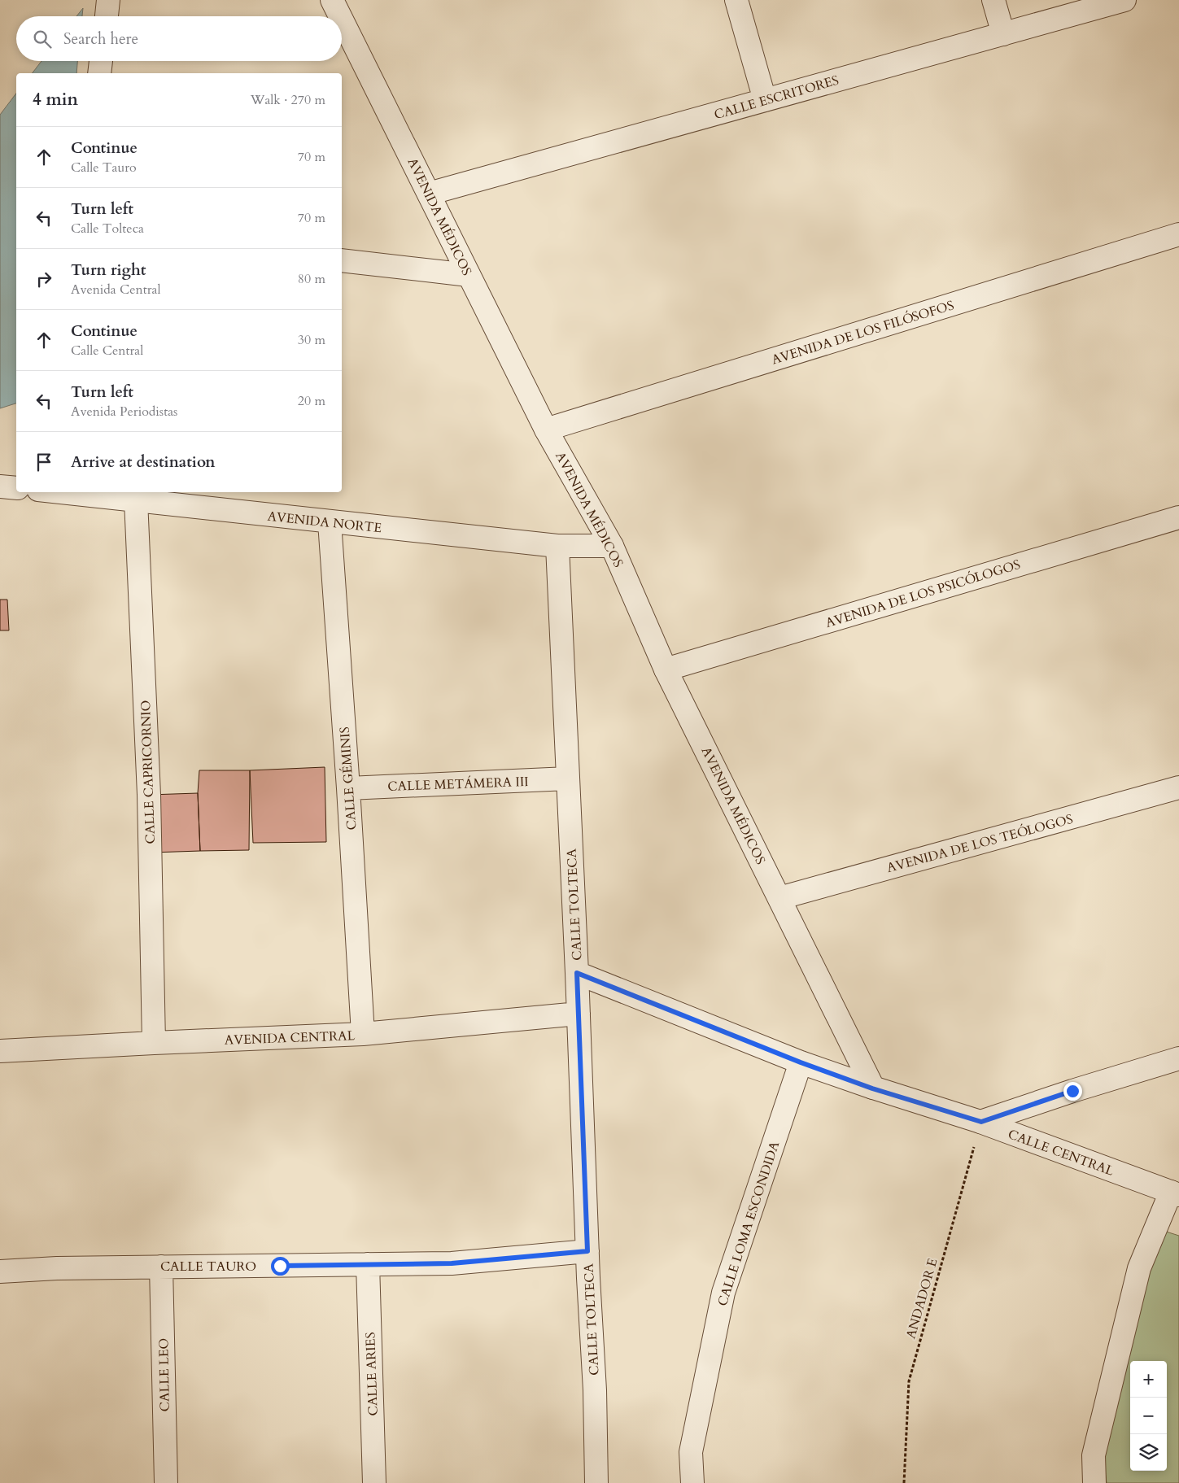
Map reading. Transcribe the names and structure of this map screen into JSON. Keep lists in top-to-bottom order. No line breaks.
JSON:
{"streets":{"street":["CALLE ESCRITORES","AVENIDA MÉDICOS","AVENIDA DE LOS FILÓSOFOS","AVENIDA NORTE","AVENIDA DE LOS PSICÓLOGOS","CALLE CAPRICORNIO","CALLE GÉMINIS","CALLE METÁMERA III","AVENIDA DE LOS TEÓLOGOS","CALLE TOLTECA","AVENIDA CENTRAL","CALLE CENTRAL","CALLE LOMA ESCONDIDA","CALLE TAURO","CALLE ARIES","CALLE LEO"],"path":["ANDADOR E"]},"crossings":[["CALLE ESCRITORES","AVENIDA MÉDICOS"],["AVENIDA MÉDICOS","AVENIDA DE LOS FILÓSOFOS"],["AVENIDA MÉDICOS","AVENIDA NORTE"],["AVENIDA MÉDICOS","AVENIDA DE LOS PSICÓLOGOS"],["AVENIDA MÉDICOS","AVENIDA DE LOS TEÓLOGOS"],["AVENIDA MÉDICOS","CALLE CENTRAL"],["AVENIDA NORTE","CALLE CAPRICORNIO"],["AVENIDA NORTE","CALLE GÉMINIS"],["AVENIDA NORTE","CALLE TOLTECA"],["CALLE CAPRICORNIO","AVENIDA CENTRAL"],["CALLE GÉMINIS","CALLE METÁMERA III"],["CALLE GÉMINIS","AVENIDA CENTRAL"],["CALLE METÁMERA III","CALLE TOLTECA"],["CALLE TOLTECA","AVENIDA CENTRAL"],["CALLE TOLTECA","CALLE TAURO"],["CALLE CENTRAL","ANDADOR E"],["CALLE TAURO","CALLE ARIES"],["CALLE TAURO","CALLE LEO"]],"page":{"search":"Search here","heading":["4 min","Walk · 270 m"],"list":[["Continue","Calle Tauro","70 m"],["Turn left","Calle Tolteca","70 m"],["Turn right","Avenida Central","80 m"],["Continue","Calle Central","30 m"],["Turn left","Avenida Periodistas","20 m"],"Arrive at destination"],"map_buttons":["+","−"]}}
